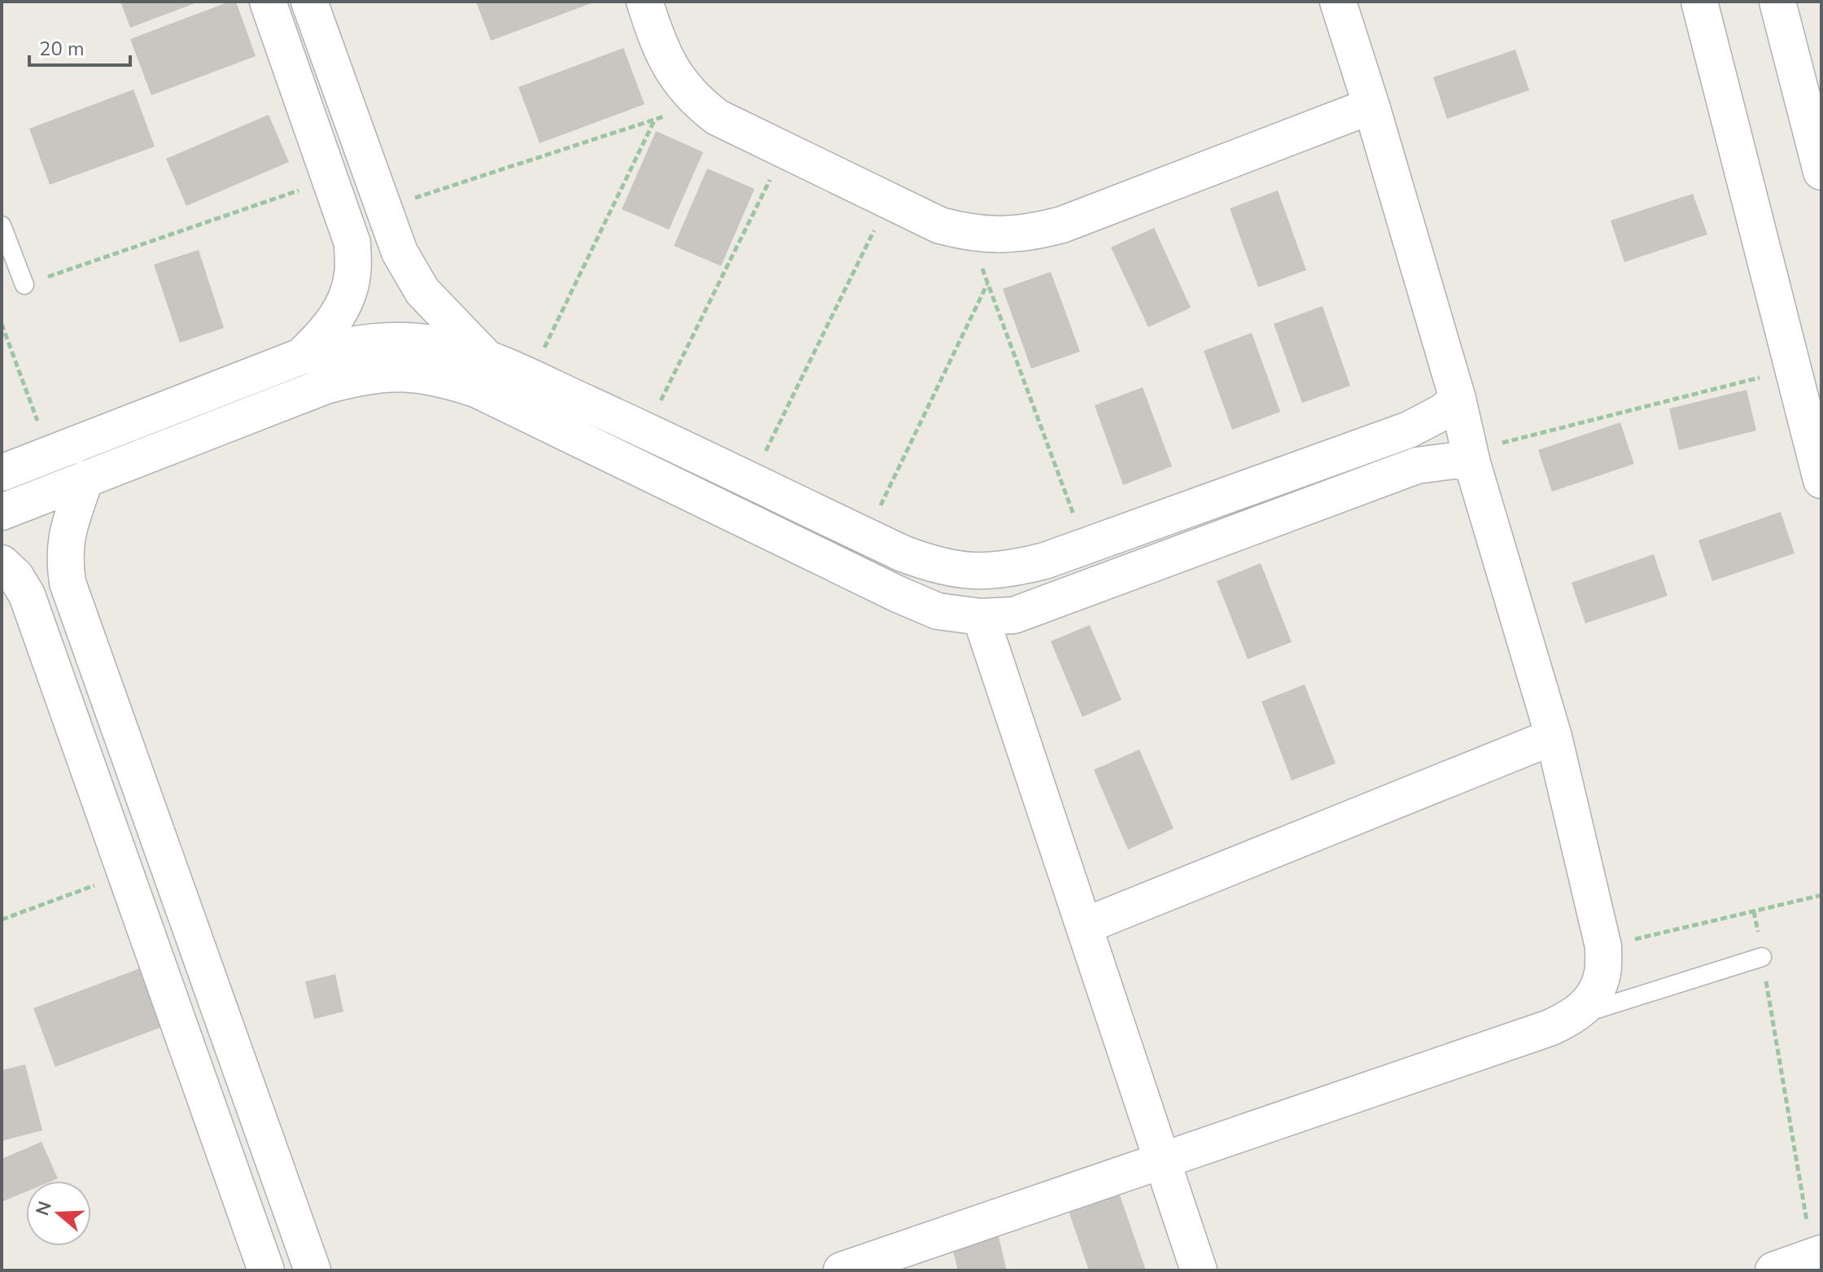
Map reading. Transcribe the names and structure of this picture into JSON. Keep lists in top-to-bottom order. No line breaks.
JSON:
{"scale_bar":"20 m","north":"left"}
